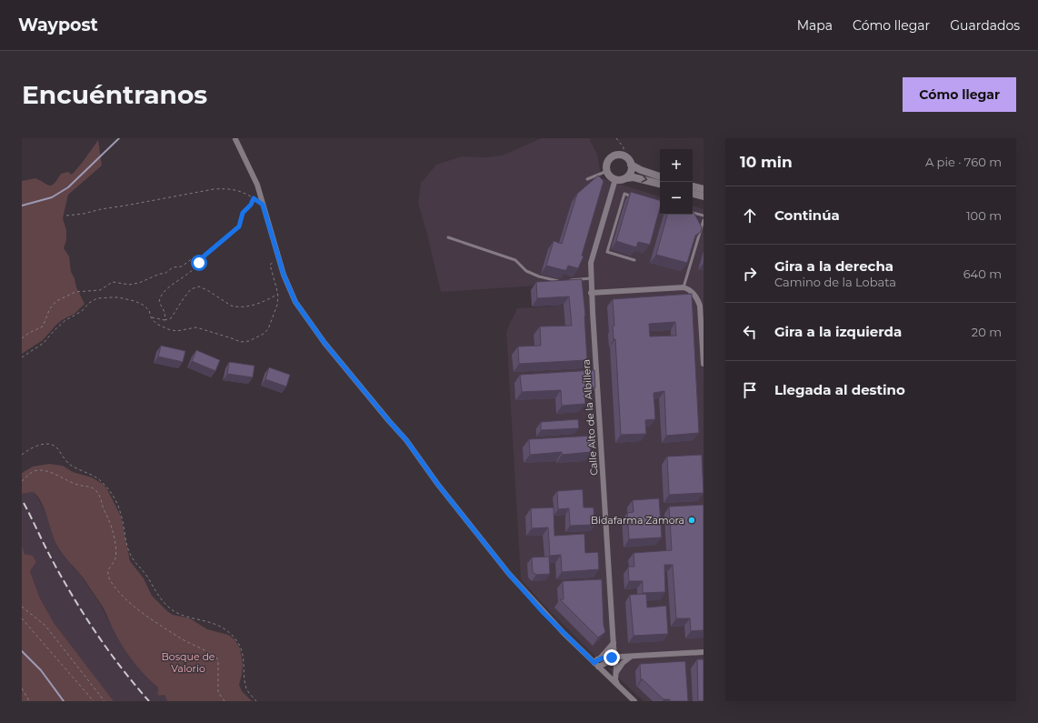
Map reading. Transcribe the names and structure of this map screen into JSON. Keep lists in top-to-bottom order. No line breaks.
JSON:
{"streets":{"street":["Calle Alto de la Albillera"]},"parks":["Bosque de Valorio"],"places":["Bidafarma Zamora"],"page":{"header":"Waypost","nav":["Mapa","Cómo llegar","Guardados"],"buttons":"Cómo llegar","title":"Encuéntranos","heading":["10 min","A pie · 760 m"],"map_buttons":["+","−"],"list":[["Continúa","100 m"],["Gira a la derecha","Camino de la Lobata","640 m"],["Gira a la izquierda","20 m"],"Llegada al destino"]}}
